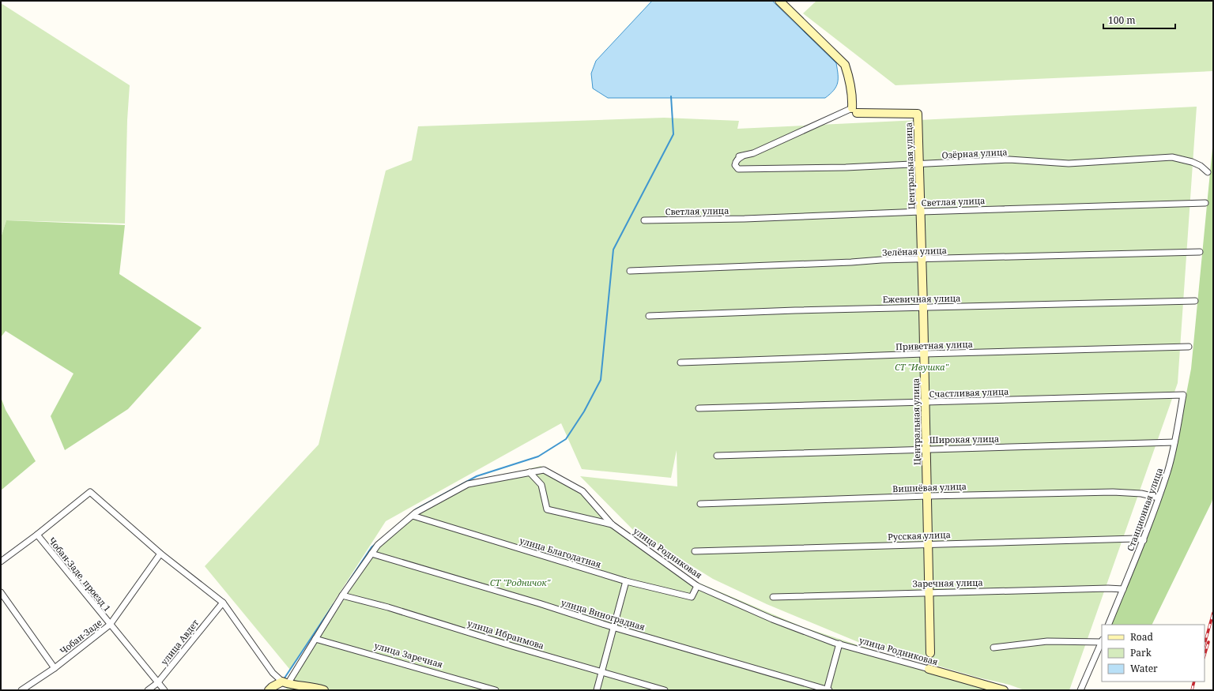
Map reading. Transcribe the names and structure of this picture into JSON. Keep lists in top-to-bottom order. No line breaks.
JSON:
{"streets":{"street":["Озёрная улица","Центральная улица","Светлая улица","Зелёная улица","Ежевичная улица","Приветная улица","Счастливая улица","Широкая улица","Вишнёвая улица","Станционная улица","Русская улица","улица Благодатная","улица Родниковая","Чобан-Заде, проезд 1","Заречная улица","улица Виноградная","улица Ибраимова","Чобан-Заде","улица Авдет","улица Заречная"]},"crossings":[["Озёрная улица","Центральная улица"],["Центральная улица","Светлая улица"],["Центральная улица","Зелёная улица"],["Центральная улица","Ежевичная улица"],["Центральная улица","Приветная улица"],["Центральная улица","Счастливая улица"],["Центральная улица","Широкая улица"],["Центральная улица","Вишнёвая улица"],["Центральная улица","Русская улица"],["Центральная улица","Заречная улица"],["Счастливая улица","Станционная улица"],["Широкая улица","Станционная улица"],["Вишнёвая улица","Станционная улица"],["Станционная улица","Русская улица"],["Станционная улица","Заречная улица"],["улица Благодатная","улица Родниковая"],["улица Родниковая","улица Виноградная"],["улица Родниковая","улица Ибраимова"],["улица Родниковая","улица Заречная"],["Чобан-Заде, проезд 1","Чобан-Заде"],["Чобан-Заде, проезд 1","улица Авдет"]],"parks":["СТ \"Ивушка\"","СТ \"Родничок\""],"legend":["Road","Park","Water"],"scale_bar":"100 m"}
